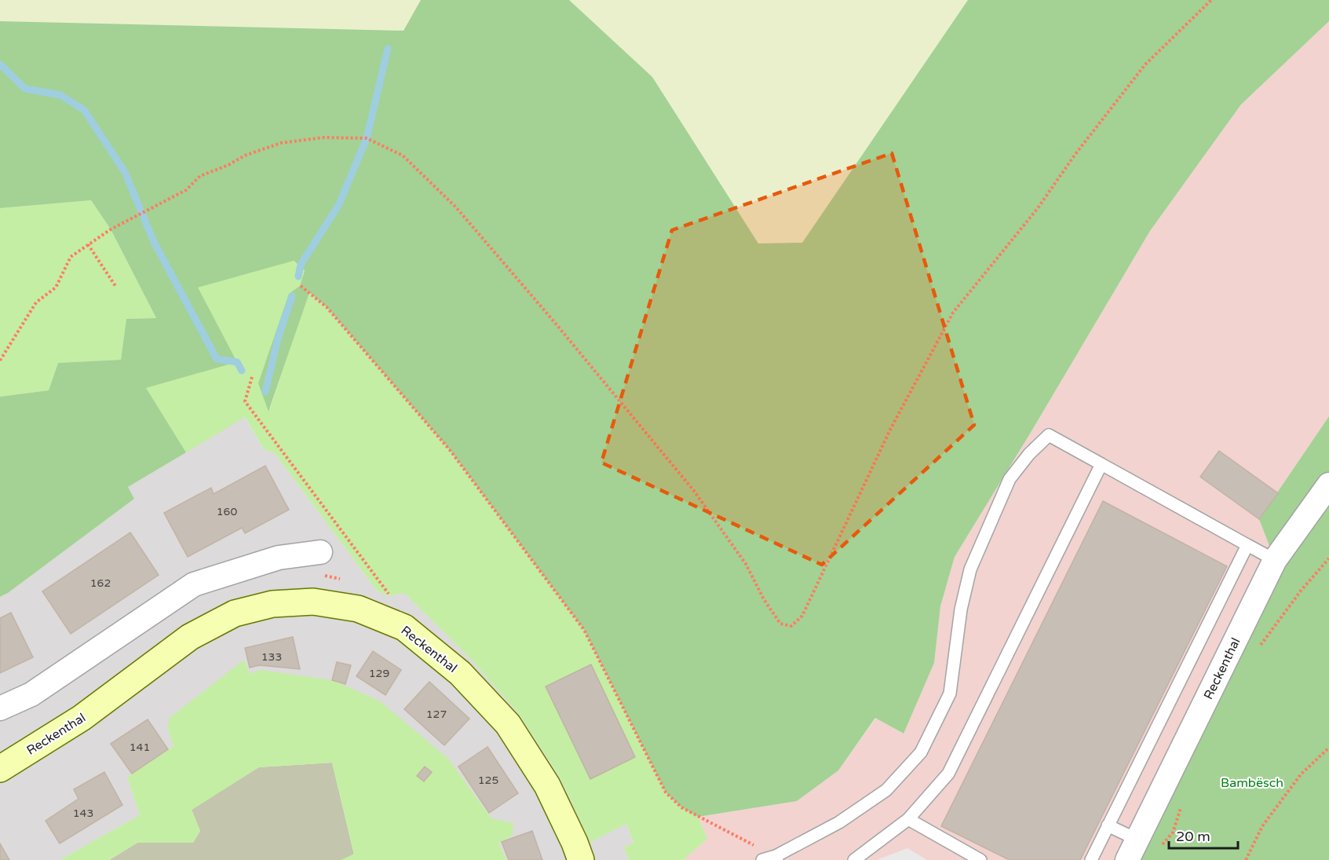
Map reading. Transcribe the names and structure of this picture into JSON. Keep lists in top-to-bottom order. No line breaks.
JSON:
{"streets":{"main road":["Reckenthal"]},"parks":["Bambësch"],"house_numbers":["160","162","133","129","127","141","125","143"],"scale_bar":"20 m"}
